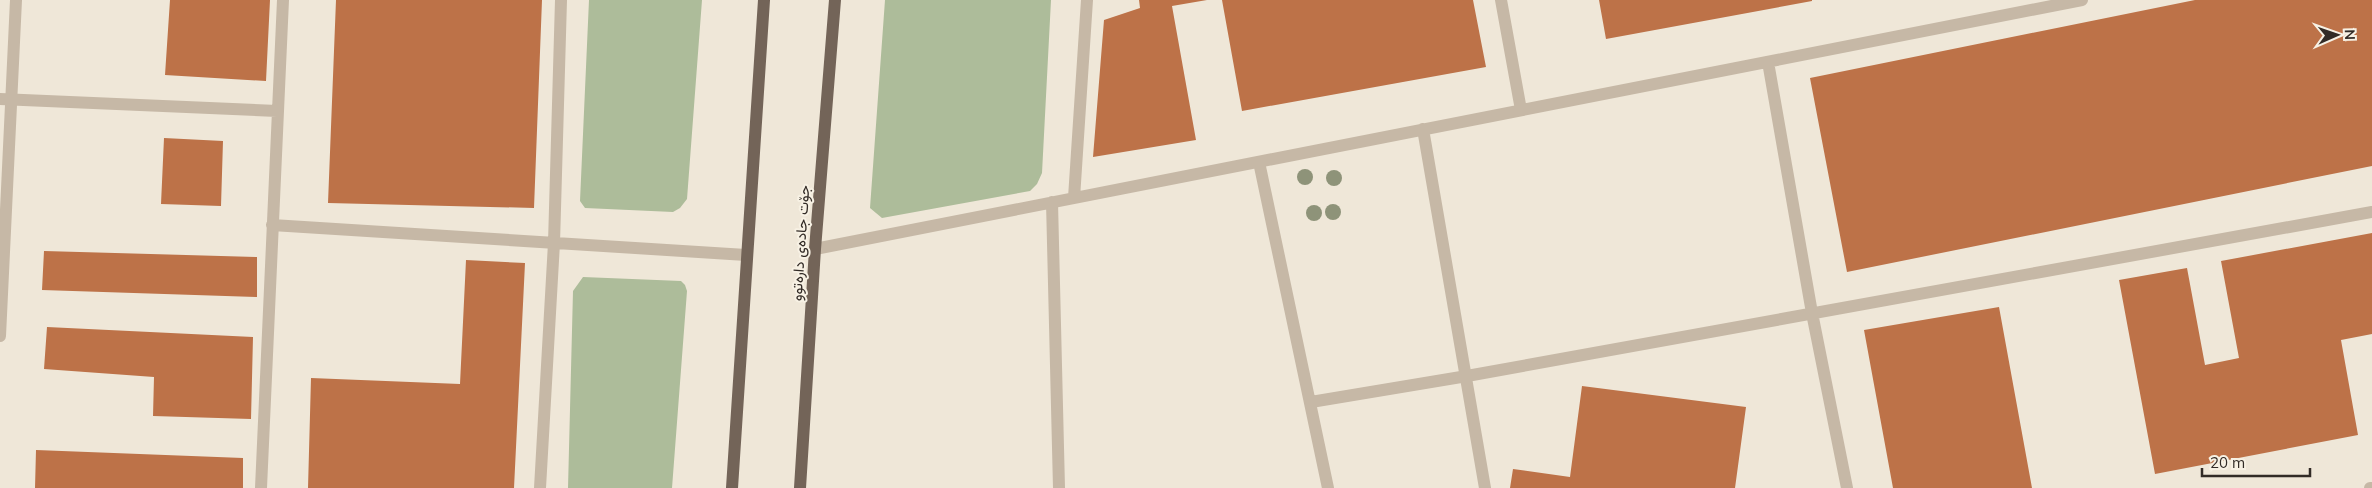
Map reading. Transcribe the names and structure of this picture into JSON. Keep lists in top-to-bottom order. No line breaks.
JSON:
{"streets":{"main road":["جۆت جادەی دارەتوو"]},"scale_bar":"20 m","north":"right"}
